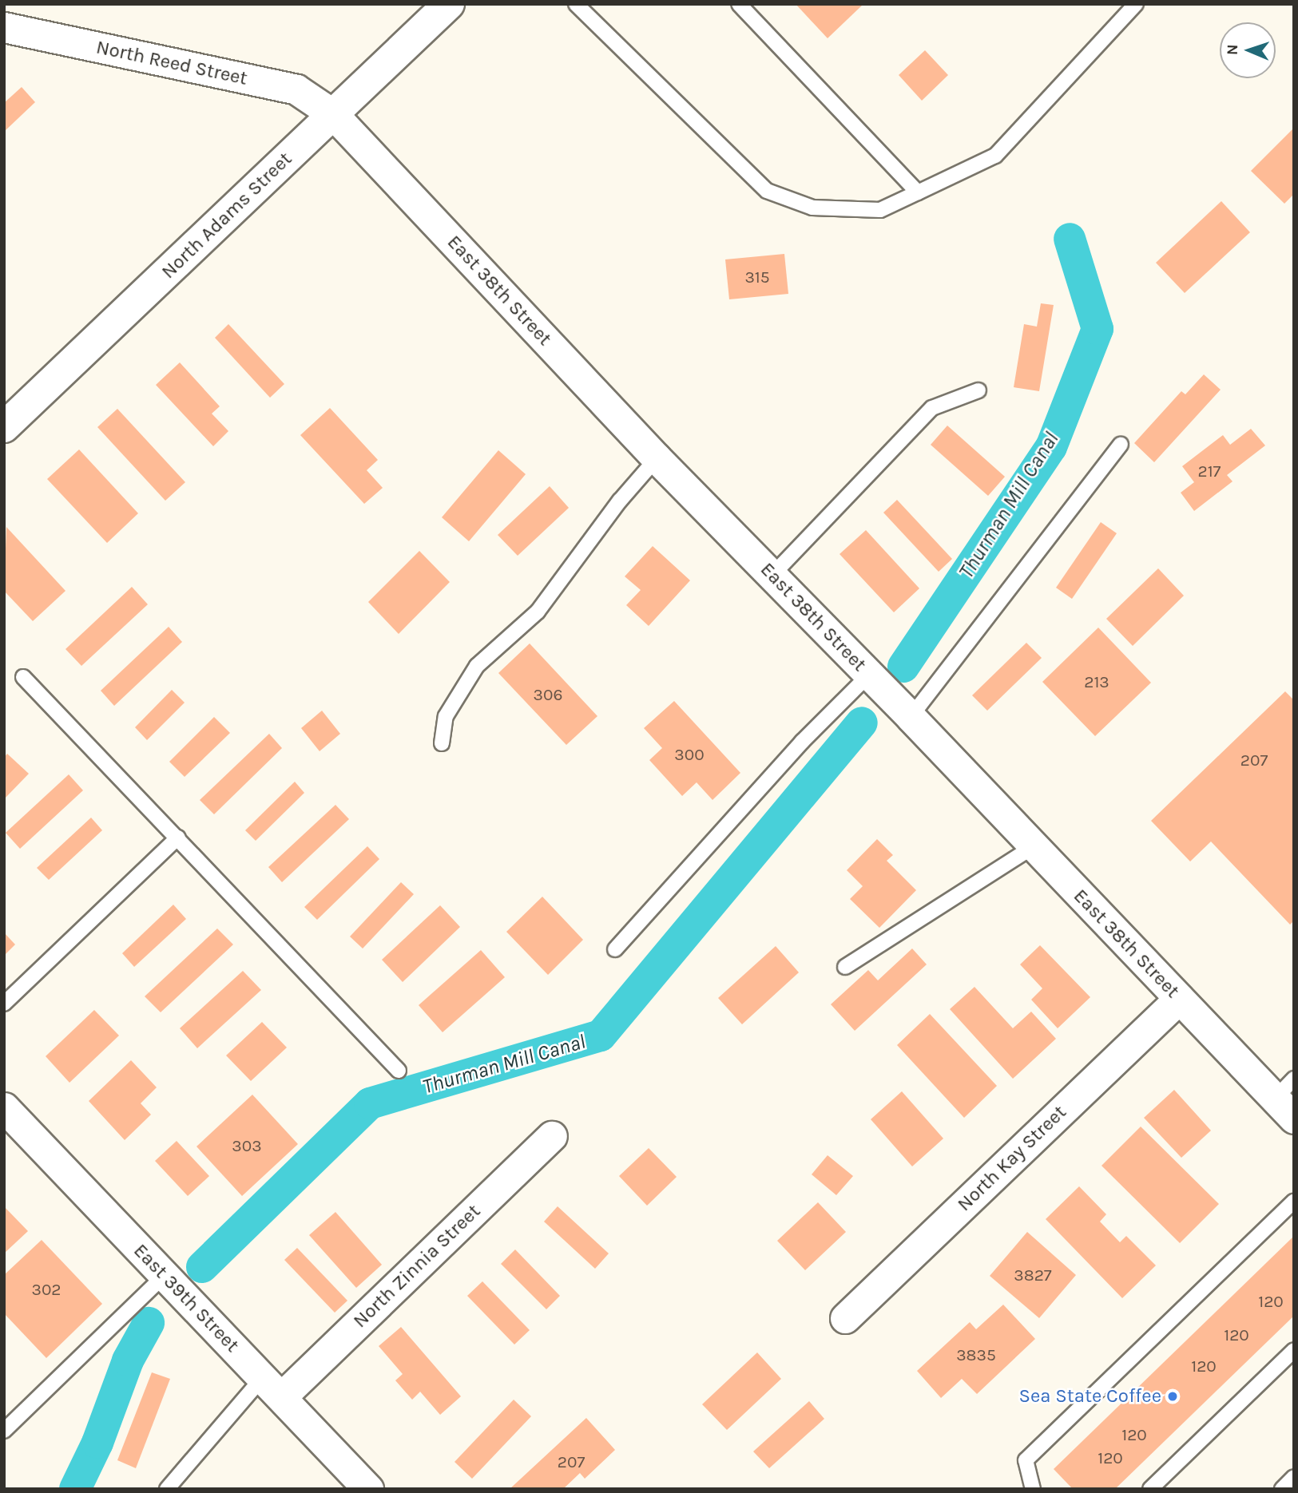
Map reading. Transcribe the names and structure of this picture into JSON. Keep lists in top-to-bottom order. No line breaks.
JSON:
{"streets":{"street":["North Reed Street","North Adams Street","East 38th Street","North Kay Street","North Zinnia Street","East 39th Street"]},"crossings":[["North Reed Street","North Adams Street"],["North Reed Street","East 38th Street"],["North Adams Street","East 38th Street"],["East 38th Street","North Kay Street"],["North Zinnia Street","East 39th Street"]],"water":["Thurman Mill Canal"],"places":["Sea State Coffee"],"house_numbers":["315","217","213","306","300","207","303","3827","302","120","120","3835","120","120","120","207"],"north":"left"}
